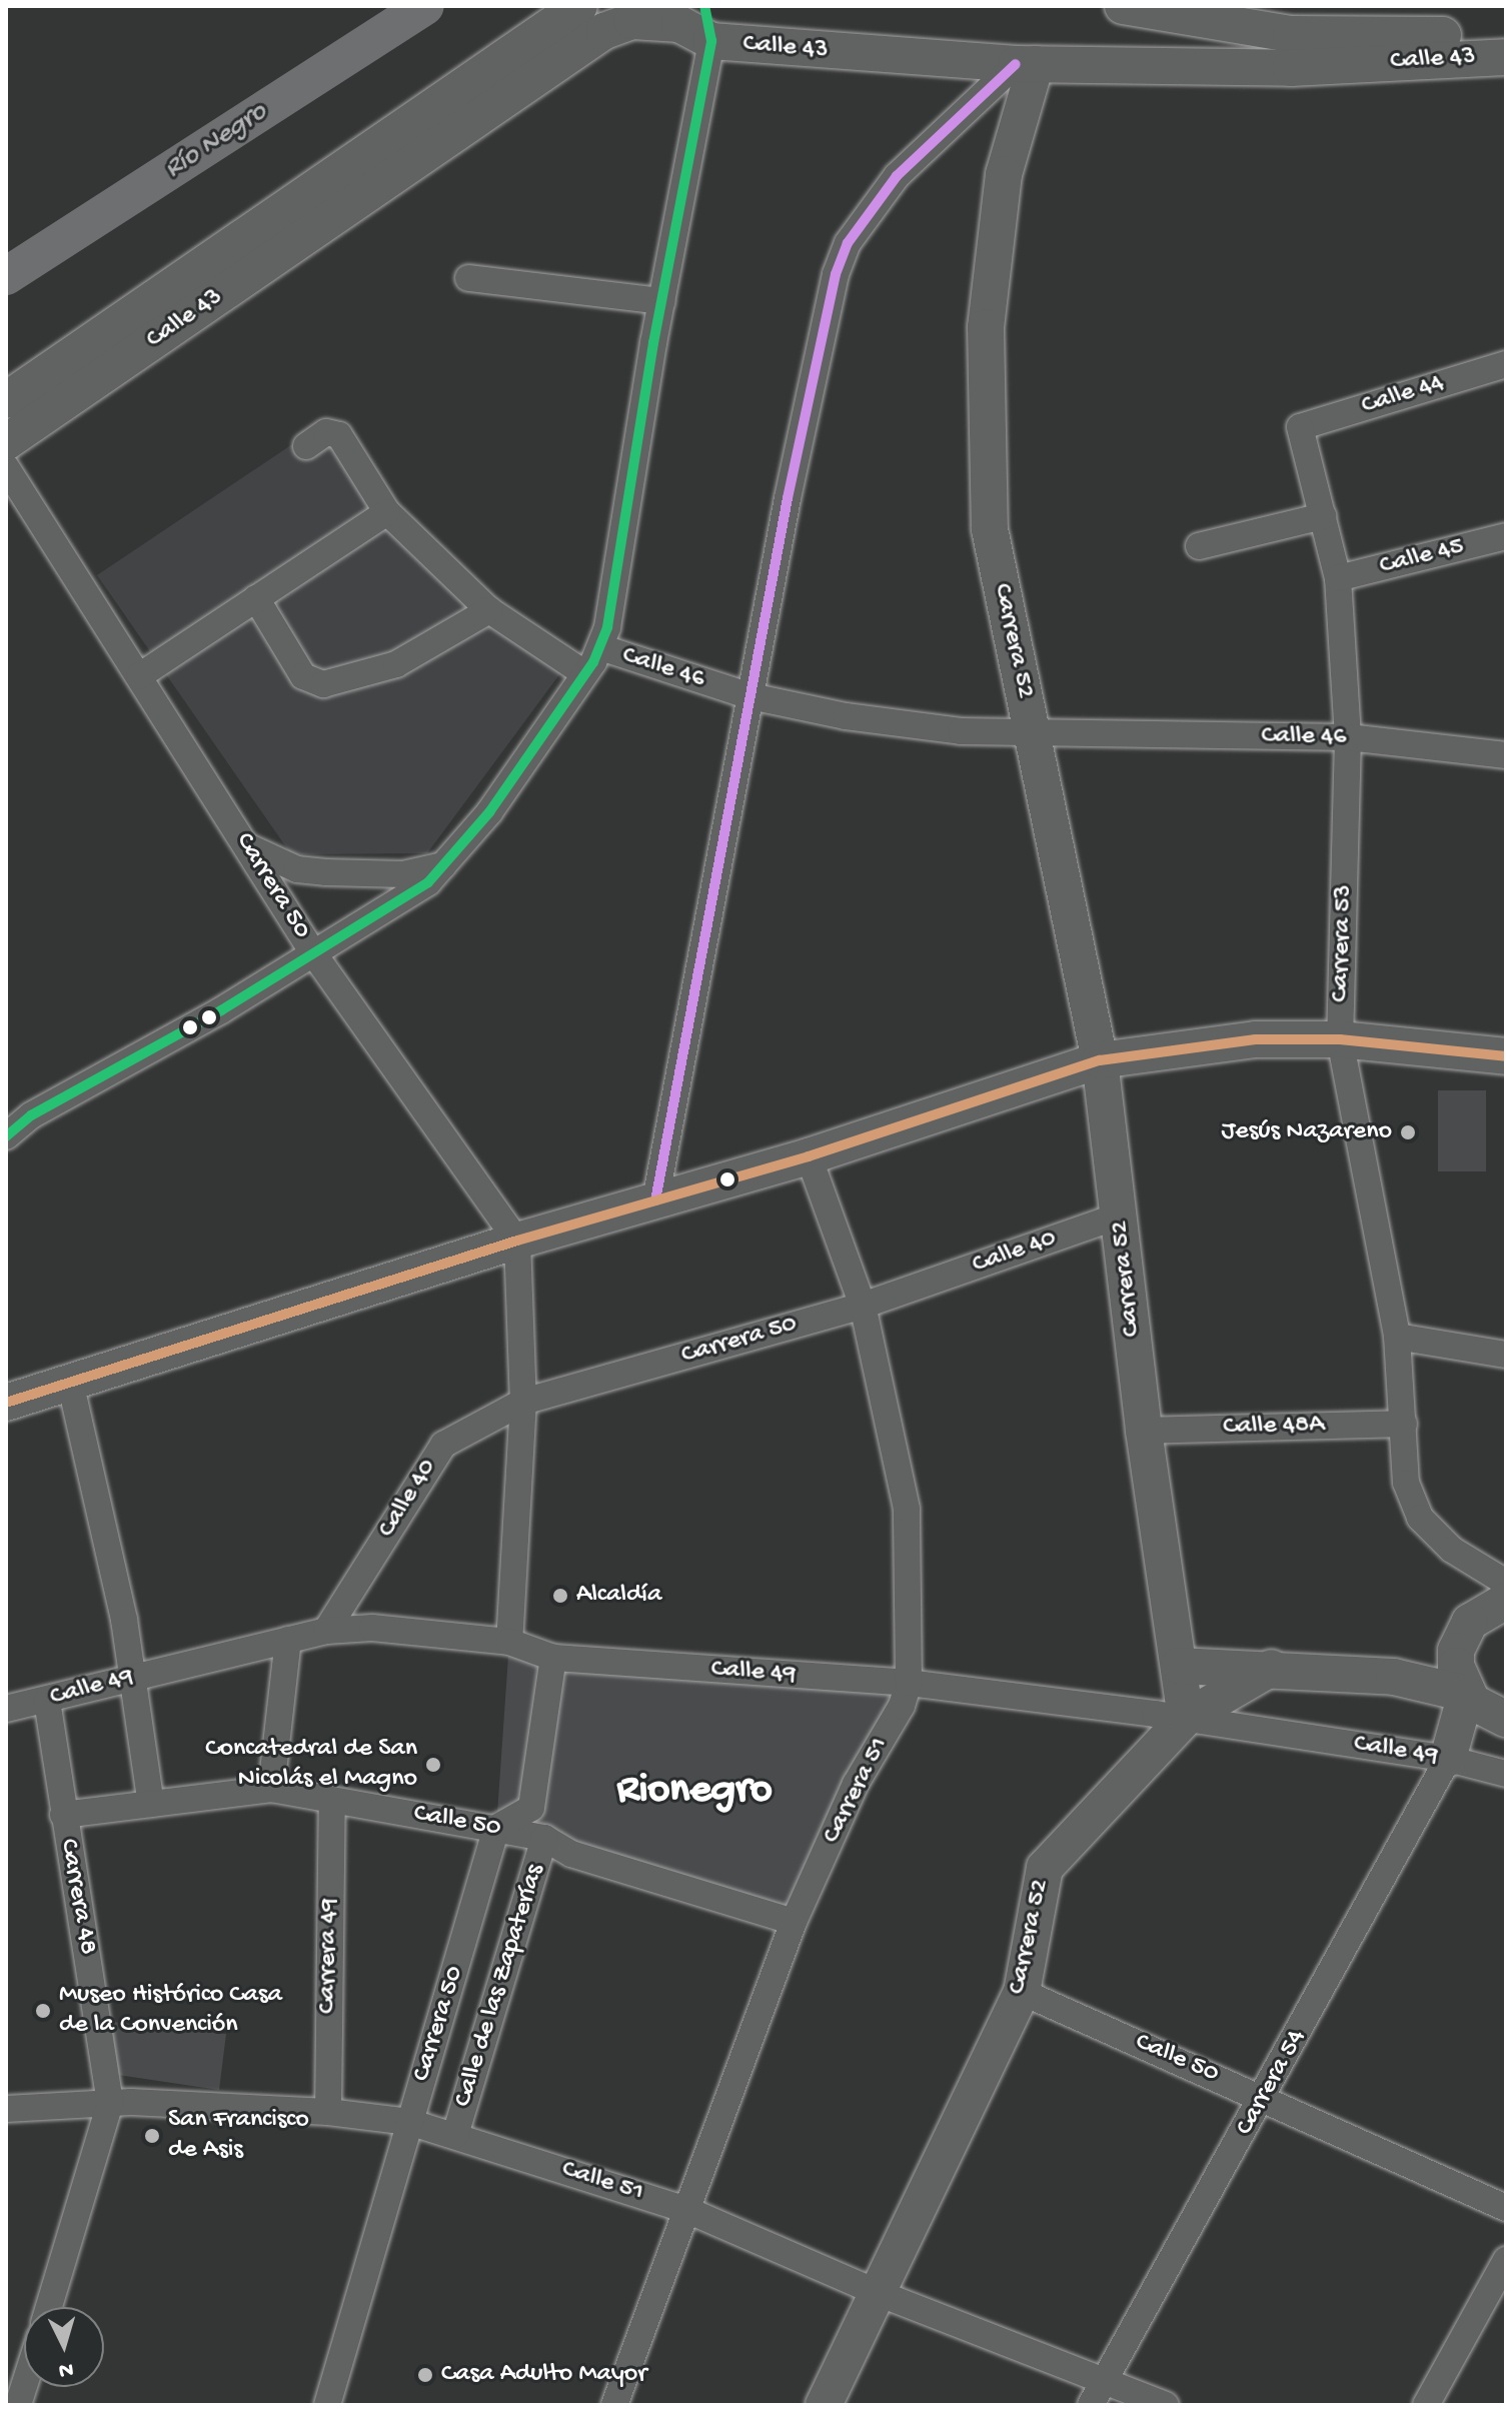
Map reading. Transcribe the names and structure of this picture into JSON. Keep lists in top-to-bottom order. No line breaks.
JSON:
{"streets":{"street":["Calle 43","Calle 44","Calle 45","Carrera 52","Calle 46","Carrera 50","Carrera 53","Calle 40","Calle 48A","Calle 49","Carrera 51","Calle 50","Carrera 48","Carrera 49","Calle de las Zapaterías","Carrera 54","Calle 51"]},"crossings":[["Calle 43","Carrera 52"],["Calle 44","Carrera 53"],["Calle 45","Carrera 53"],["Carrera 52","Calle 46"],["Carrera 52","Calle 40"],["Carrera 52","Calle 48A"],["Carrera 52","Calle 49"],["Carrera 52","Calle 50"],["Carrera 52","Calle 51"],["Calle 46","Carrera 50"],["Calle 46","Carrera 53"],["Carrera 50","Calle 40"],["Carrera 50","Carrera 51"],["Carrera 50","Calle 50"],["Carrera 50","Calle 51"],["Carrera 53","Calle 48A"],["Calle 40","Calle 49"],["Calle 40","Carrera 51"],["Calle 49","Carrera 51"],["Calle 49","Carrera 48"],["Calle 49","Carrera 54"],["Carrera 51","Calle 50"],["Carrera 51","Calle 51"],["Calle 50","Carrera 48"],["Calle 50","Carrera 49"],["Calle 50","Calle de las Zapaterías"],["Calle 50","Carrera 54"],["Carrera 48","Calle 51"],["Carrera 49","Calle 51"],["Calle de las Zapaterías","Calle 51"],["Carrera 54","Calle 51"]],"districts":["Rionegro"],"water":["Río Negro"],"places":["Jesús Nazareno","Alcaldía","Concatedral de San Nicolás el Magno","Museo Histórico Casa de la Convención","San Francisco de Asis","Casa Adulto Mayor"],"lines":["transit line 44"],"north":"bottom"}
